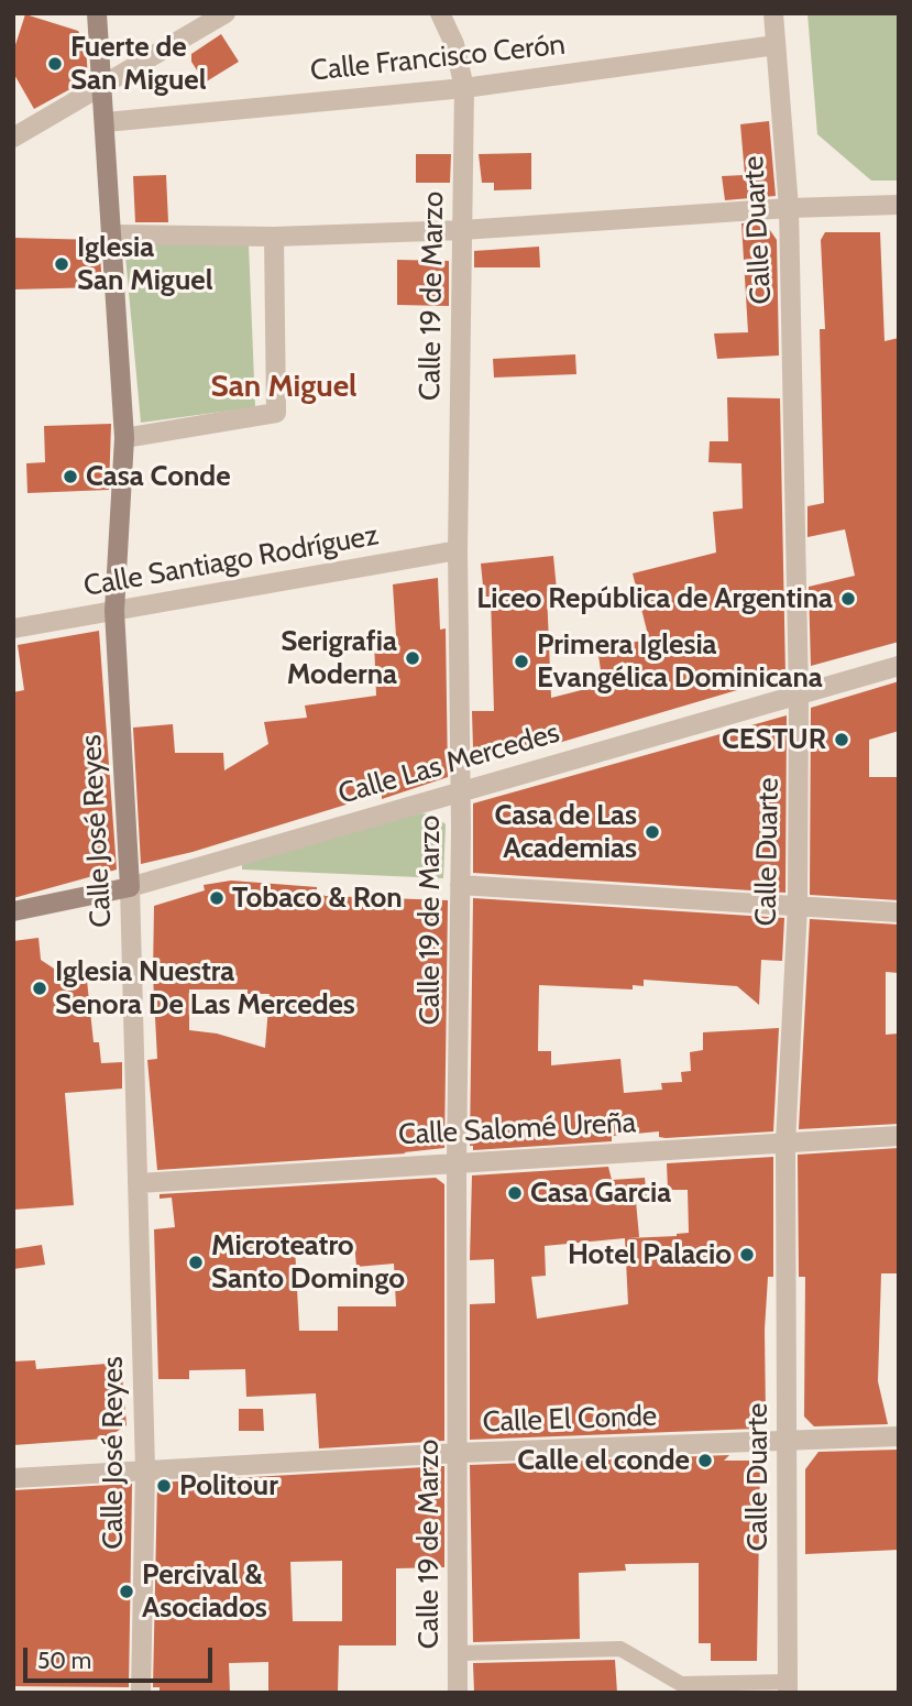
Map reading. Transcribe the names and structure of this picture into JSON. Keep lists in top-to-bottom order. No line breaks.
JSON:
{"streets":{"main road":["Calle Las Mercedes","Calle José Reyes"],"street":["Calle Francisco Cerón","Calle Duarte","Calle 19 de Marzo","Calle Santiago Rodríguez","Calle Salomé Ureña","Calle El Conde"]},"crossings":[["Calle Francisco Cerón","Calle Duarte"],["Calle Francisco Cerón","Calle 19 de Marzo"],["Calle Francisco Cerón","Calle José Reyes"],["Calle Duarte","Calle Las Mercedes"],["Calle Duarte","Calle Salomé Ureña"],["Calle Duarte","Calle El Conde"],["Calle 19 de Marzo","Calle Santiago Rodríguez"],["Calle 19 de Marzo","Calle Las Mercedes"],["Calle 19 de Marzo","Calle Salomé Ureña"],["Calle 19 de Marzo","Calle El Conde"],["Calle Santiago Rodríguez","Calle José Reyes"],["Calle Las Mercedes","Calle José Reyes"],["Calle José Reyes","Calle Salomé Ureña"],["Calle José Reyes","Calle El Conde"]],"districts":["San Miguel"],"places":["Fuerte de San Miguel","Iglesia San Miguel","Casa Conde","Liceo República de Argentina","Serigrafia Moderna","Primera Iglesia Evangélica Dominicana","CESTUR","Casa de Las Academias","Tobaco & Ron","Iglesia Nuestra Senora De Las Mercedes","Casa Garcia","Hotel Palacio","Microteatro Santo Domingo","Calle el conde","Politour","Percival & Asociados"],"scale_bar":"50 m"}
